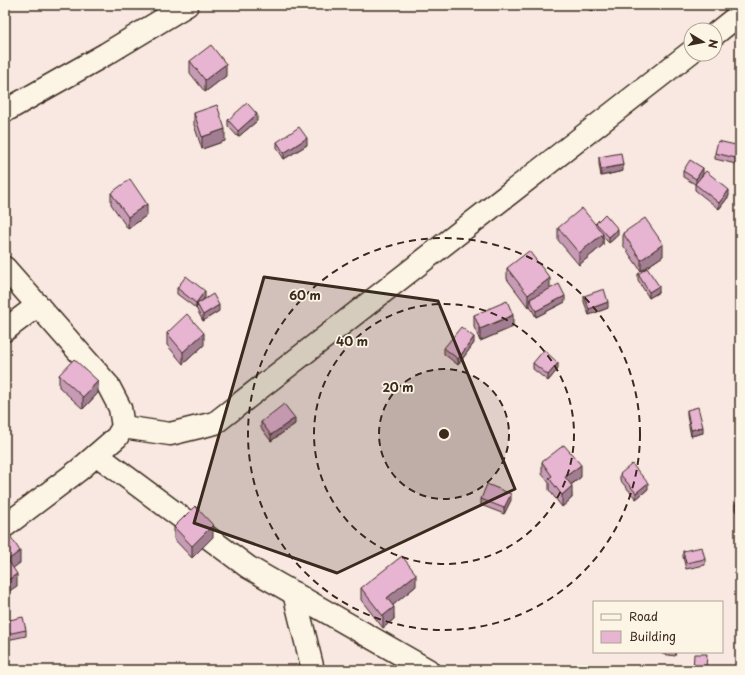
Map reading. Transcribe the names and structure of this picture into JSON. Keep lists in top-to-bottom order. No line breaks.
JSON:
{"legend":["Road","Building"],"north":"right","rings":["60 m","40 m","20 m"]}
